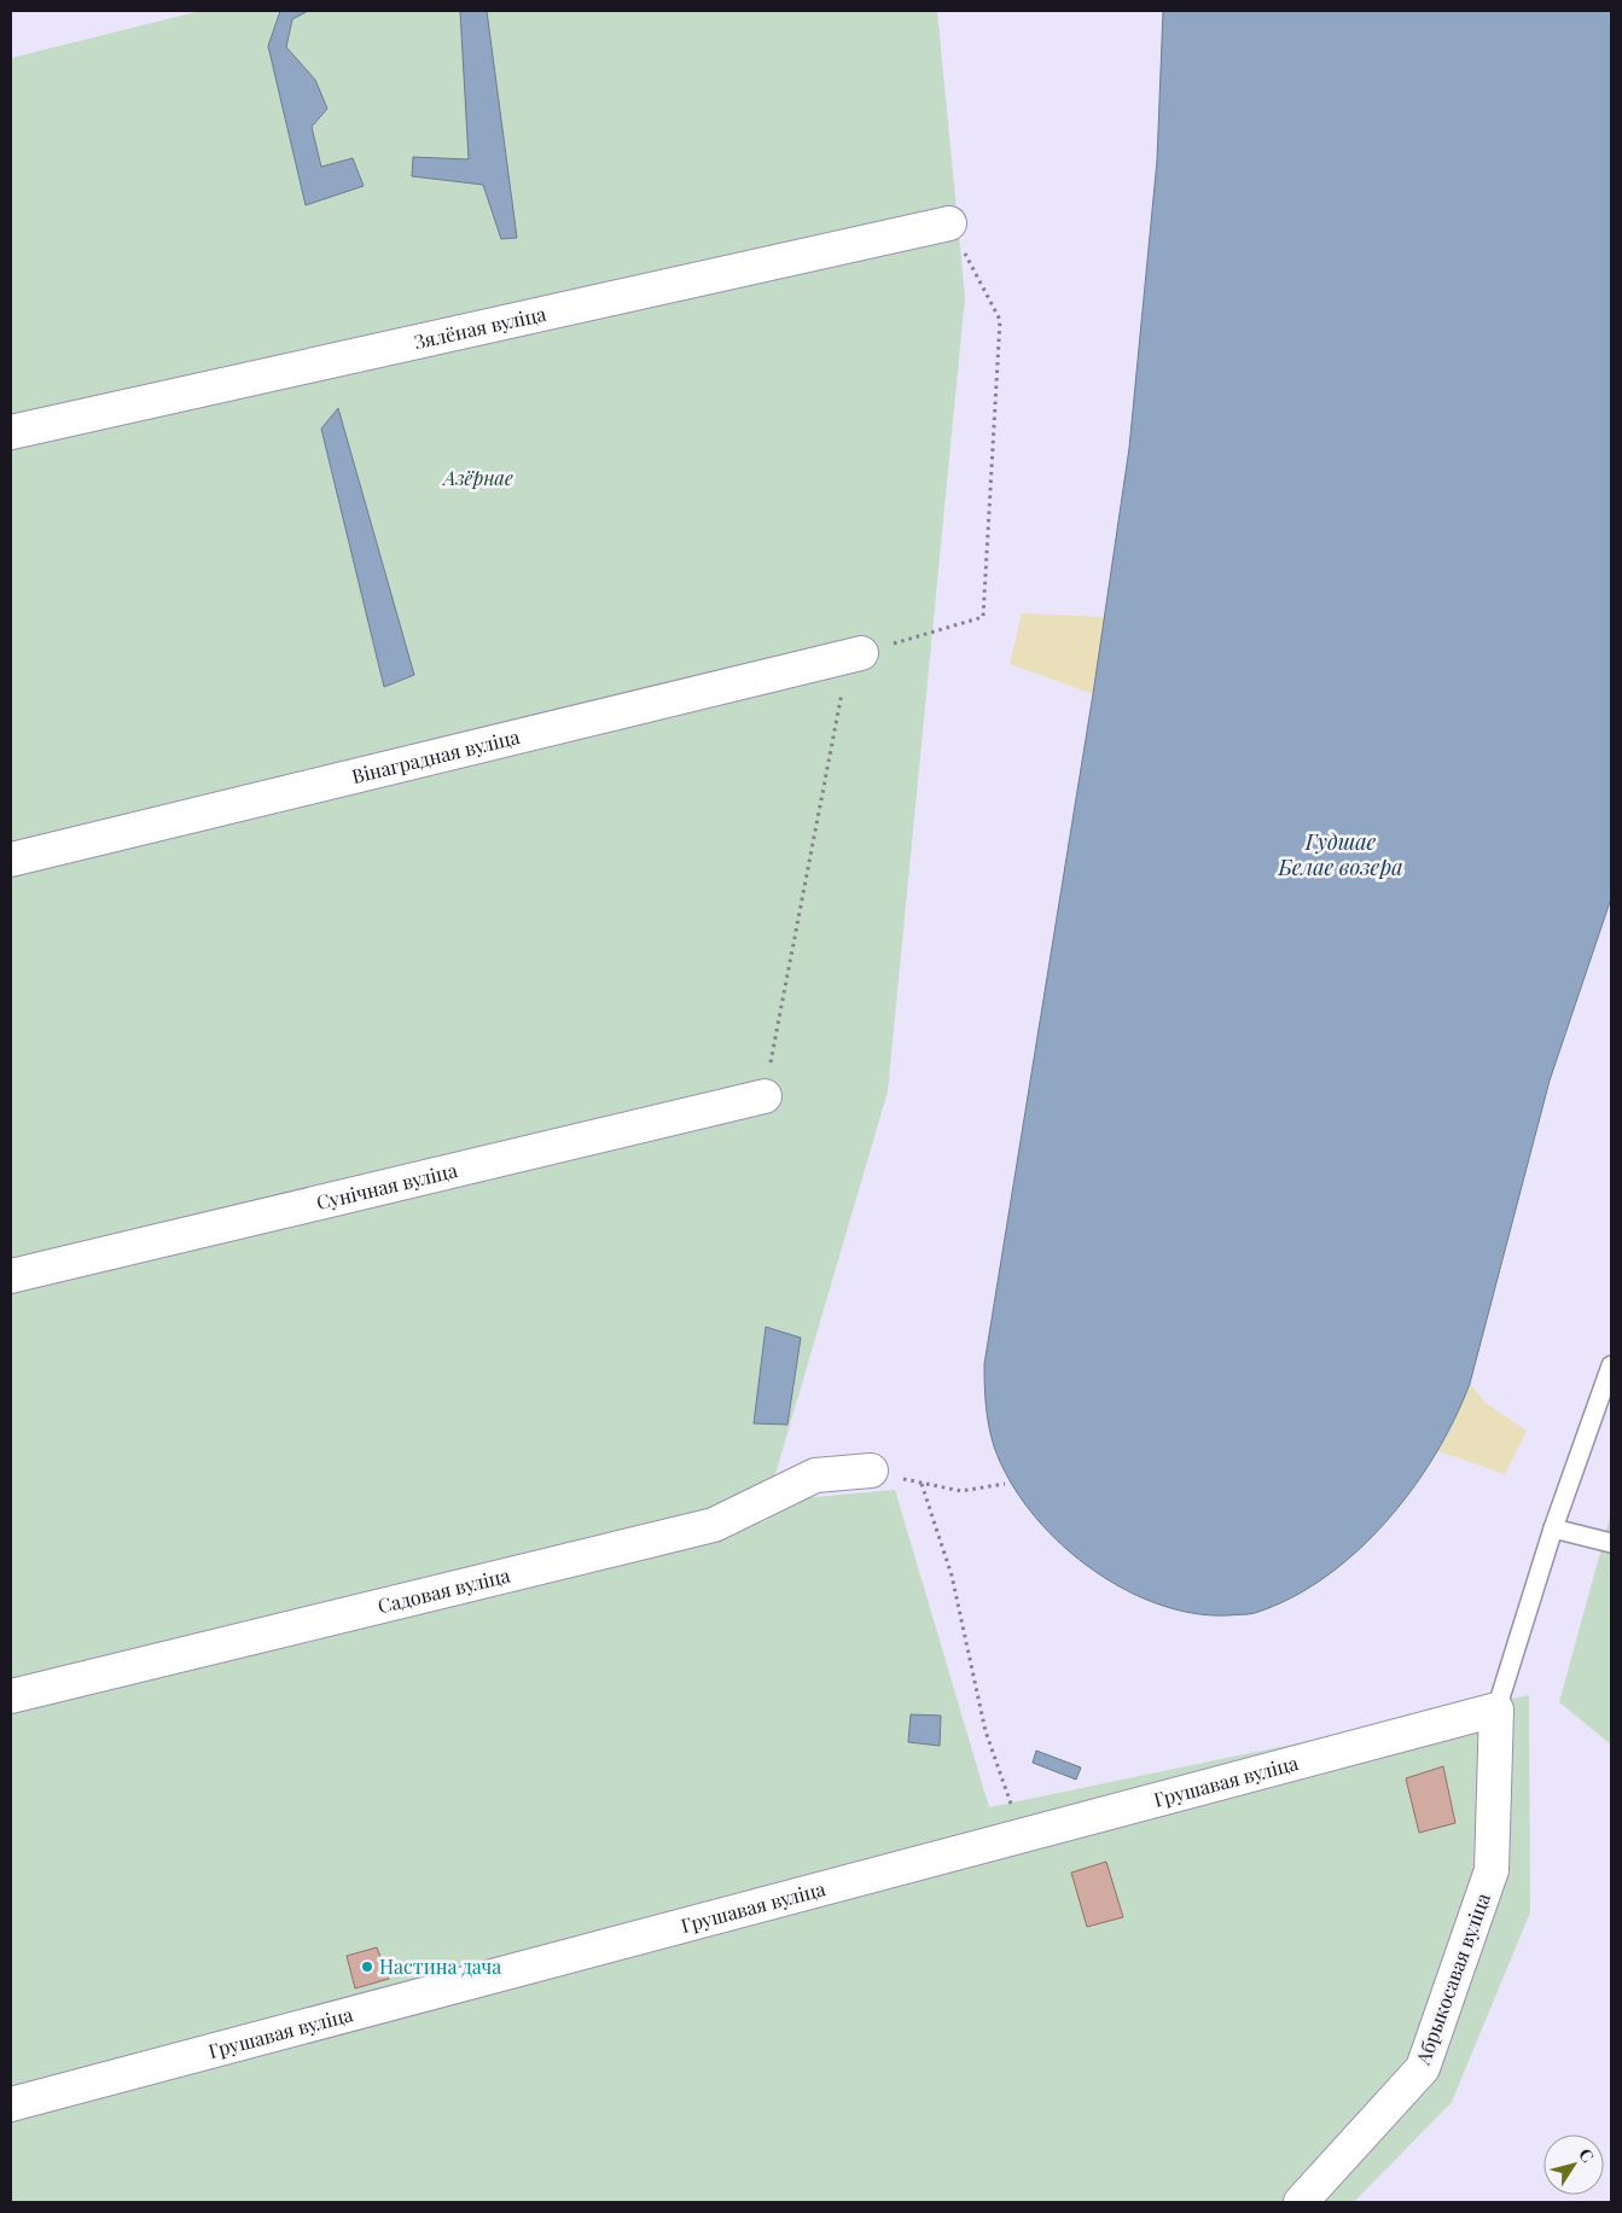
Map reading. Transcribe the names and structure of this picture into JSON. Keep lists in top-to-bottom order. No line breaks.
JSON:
{"streets":{"street":["Зялёная вуліца","Вінаградная вуліца","Сунічная вуліца","Садовая вуліца","Грушавая вуліца","Абрыкосавая вуліца"]},"crossings":[["Грушавая вуліца","Абрыкосавая вуліца"]],"water":["Гудшае Белае возера"],"parks":["Азёрнае"],"places":["Настина дача"],"north":"top right"}
